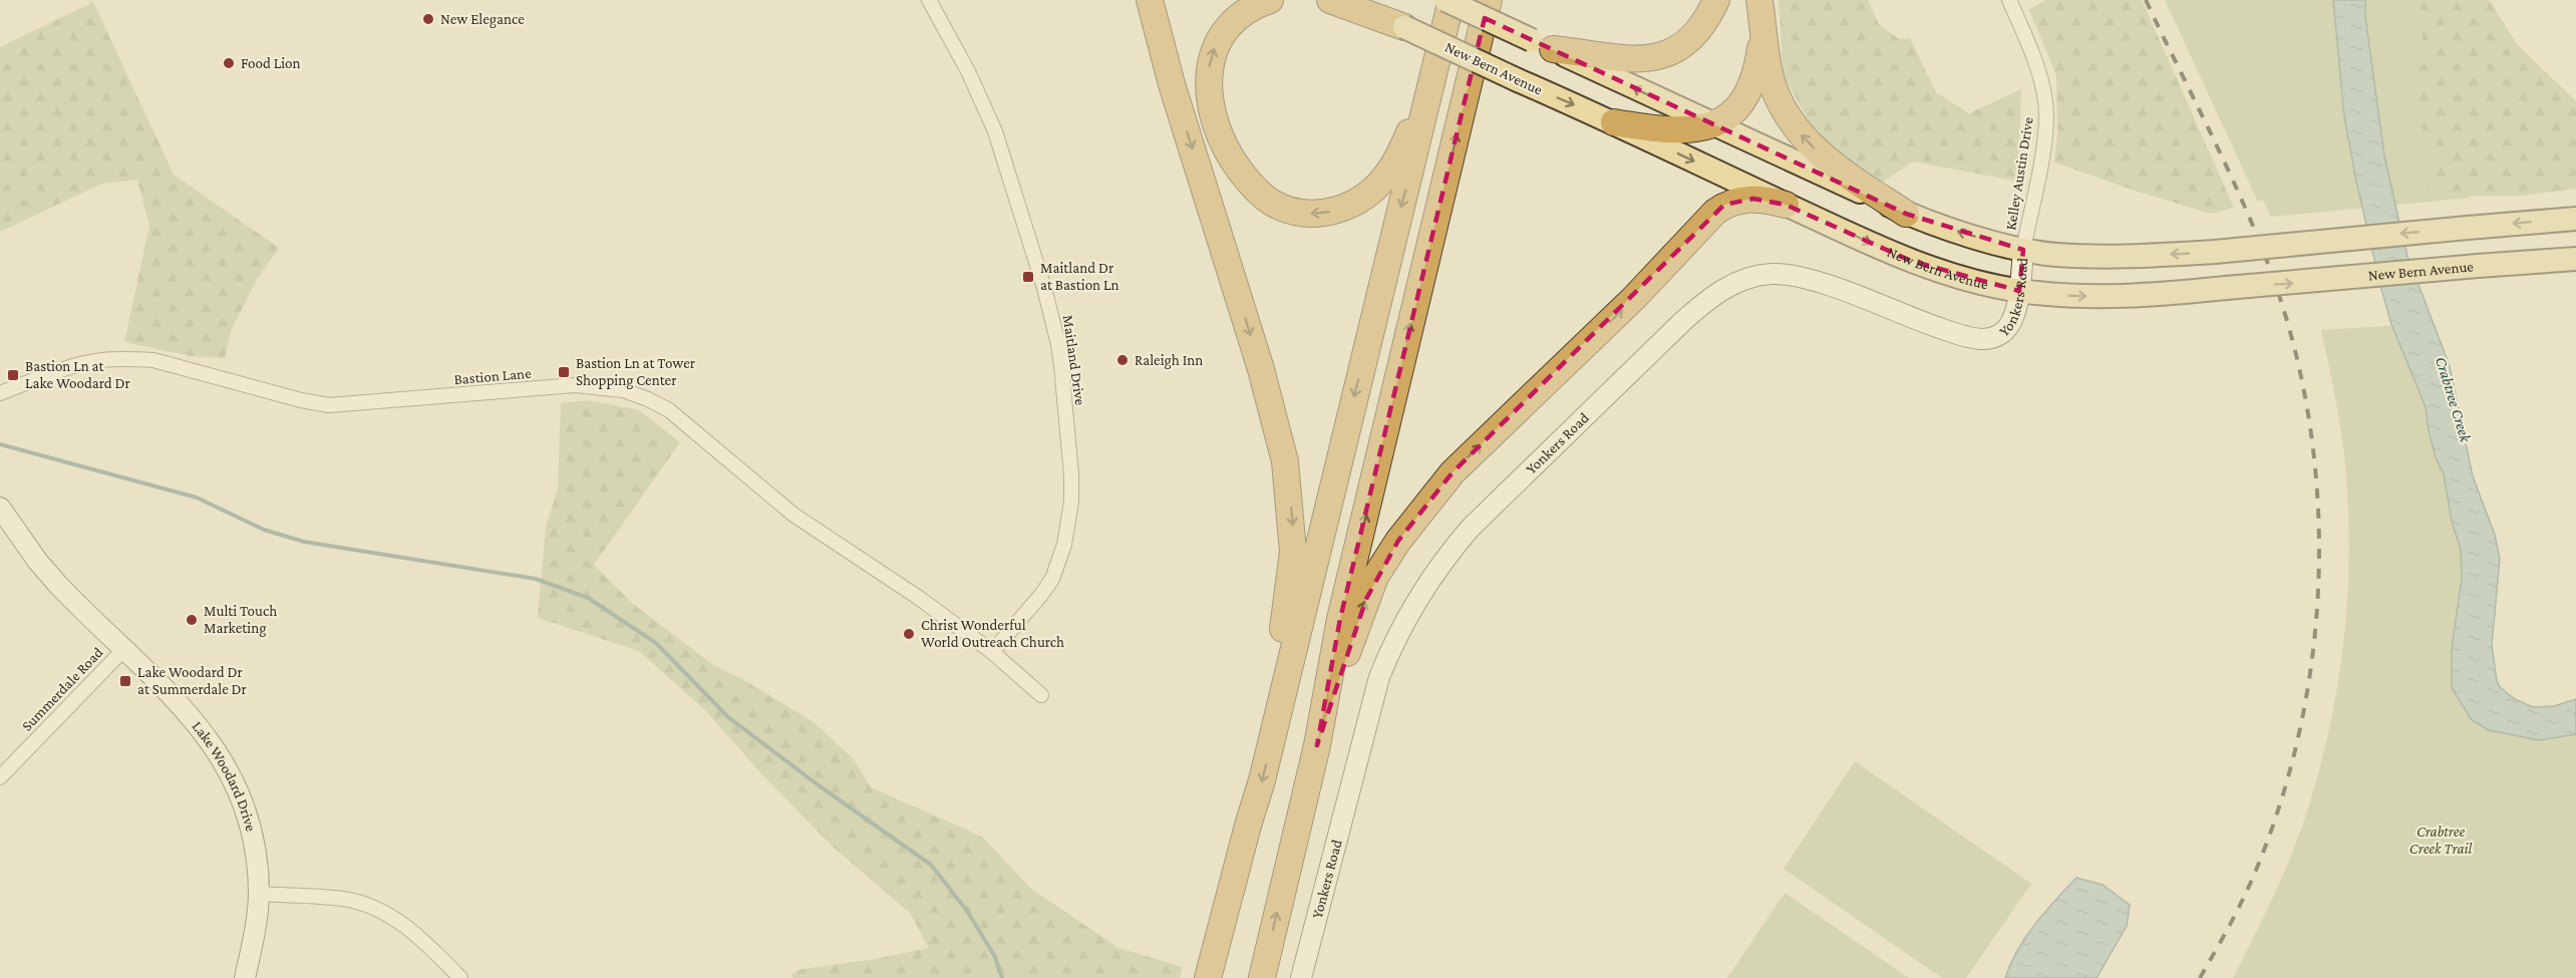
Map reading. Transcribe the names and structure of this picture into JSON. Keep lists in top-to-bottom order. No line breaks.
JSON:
{"streets":{"main road":["New Bern Avenue"],"street":["Kelley Austin Drive","Yonkers Road","Maitland Drive","Bastion Lane","Summerdale Road","Lake Woodard Drive"]},"crossings":[["New Bern Avenue","Yonkers Road"],["Kelley Austin Drive","Yonkers Road"],["Maitland Drive","Bastion Lane"],["Summerdale Road","Lake Woodard Drive"]],"water":["Crabtree Creek"],"parks":["Crabtree Creek Trail"],"places":{"other":["New Elegance","Food Lion","Raleigh Inn","Multi Touch Marketing","Christ Wonderful World Outreach Church"],"transit":["Maitland Dr at Bastion Ln","Bastion Ln at Tower Shopping Center","Bastion Ln at Lake Woodard Dr","Lake Woodard Dr at Summerdale Dr"]}}
